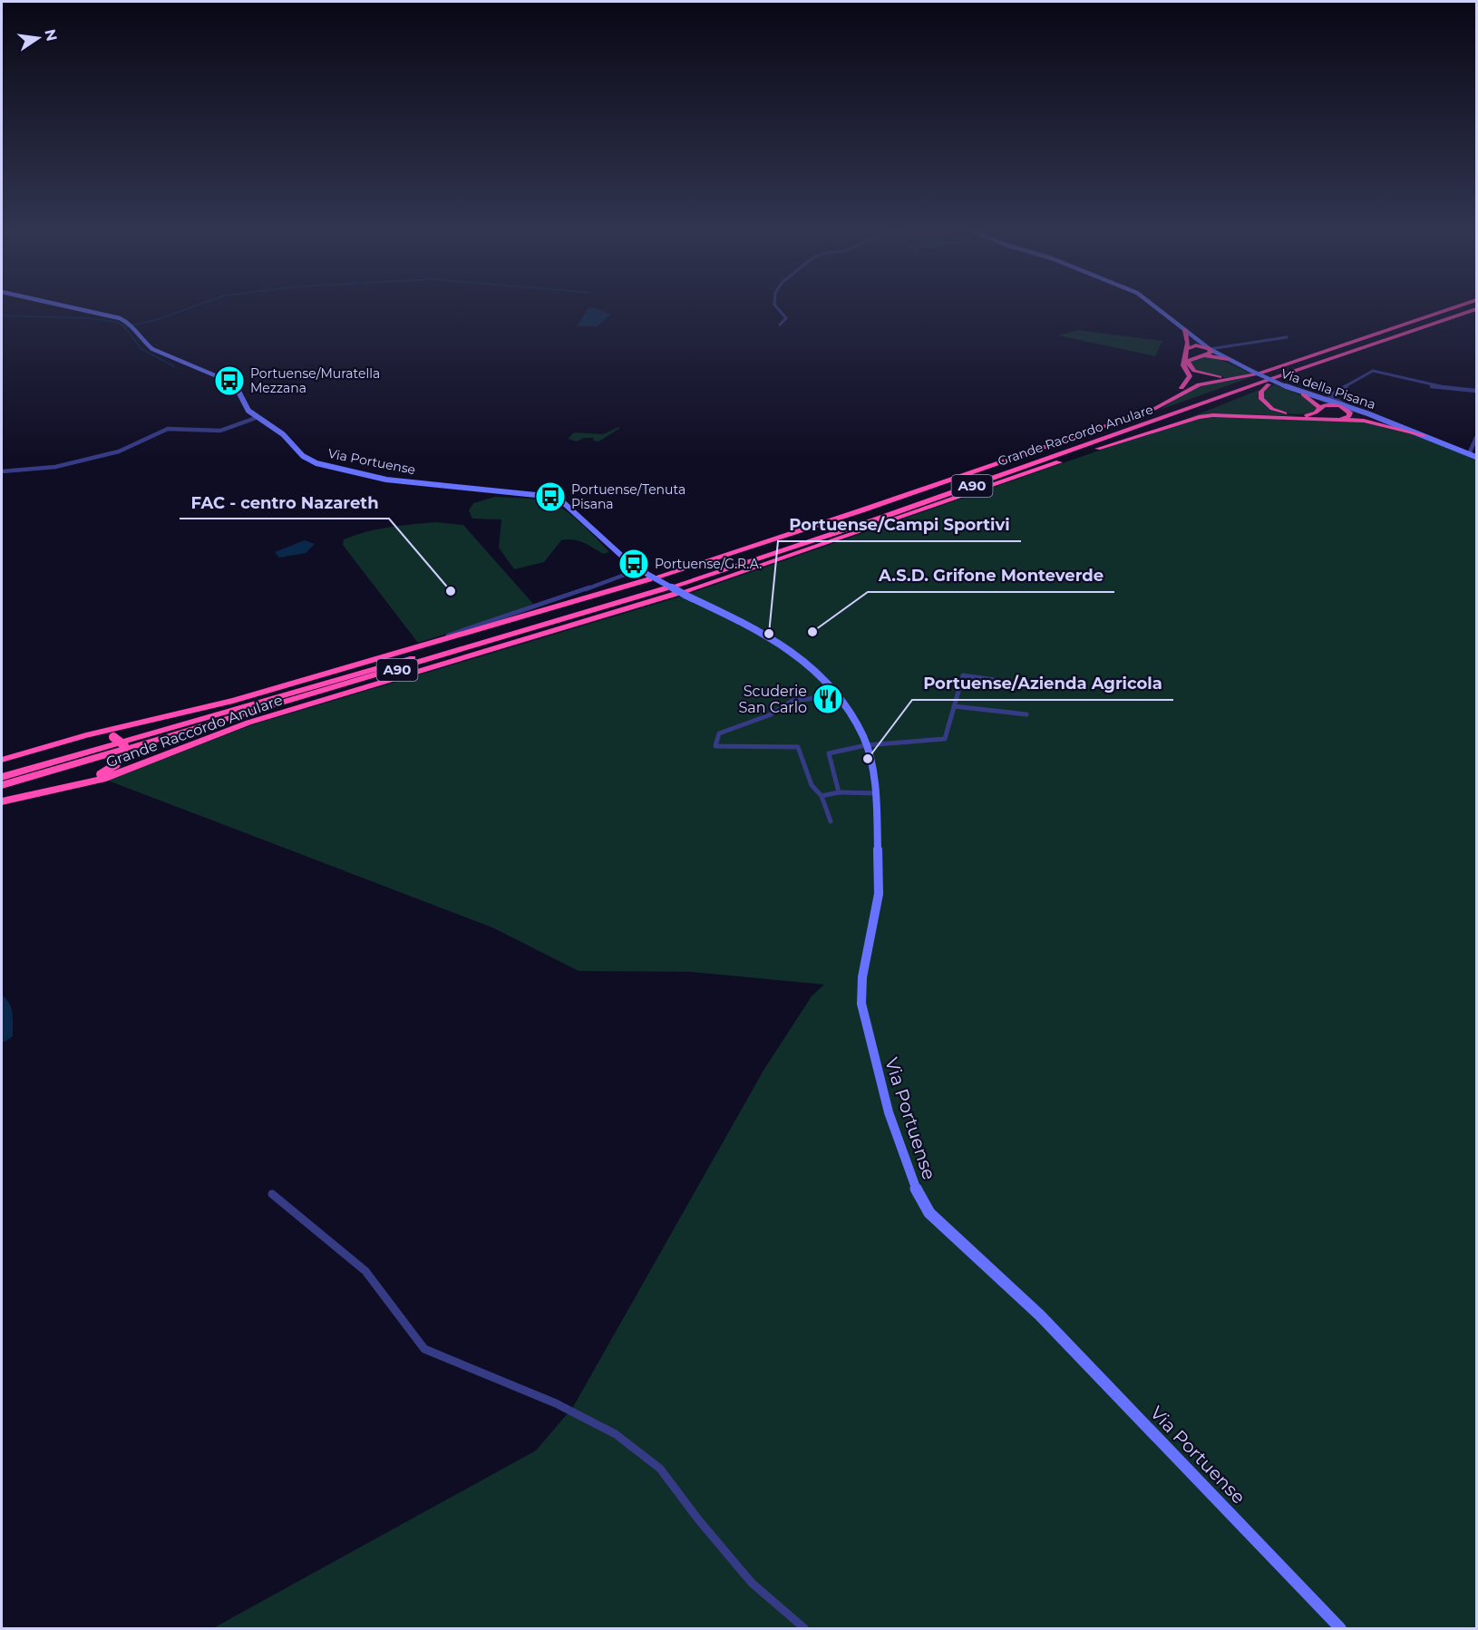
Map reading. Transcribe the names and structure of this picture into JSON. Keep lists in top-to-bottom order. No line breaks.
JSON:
{"streets":{"highway":["Grande Raccordo Anulare","A90"],"main road":["Via della Pisana","Via Portuense"]},"crossings":[["Via della Pisana","Grande Raccordo Anulare"],["Grande Raccordo Anulare","Via Portuense"]],"places":{"bus stop":["Portuense/Muratella Mezzana","Portuense/Tenuta Pisana","Portuense/G.R.A."],"other":["FAC - centro Nazareth","A.S.D. Grifone Monteverde","Portuense/Campi Sportivi","Portuense/Azienda Agricola"],"restaurant":["Scuderie San Carlo"]},"north":"right"}
